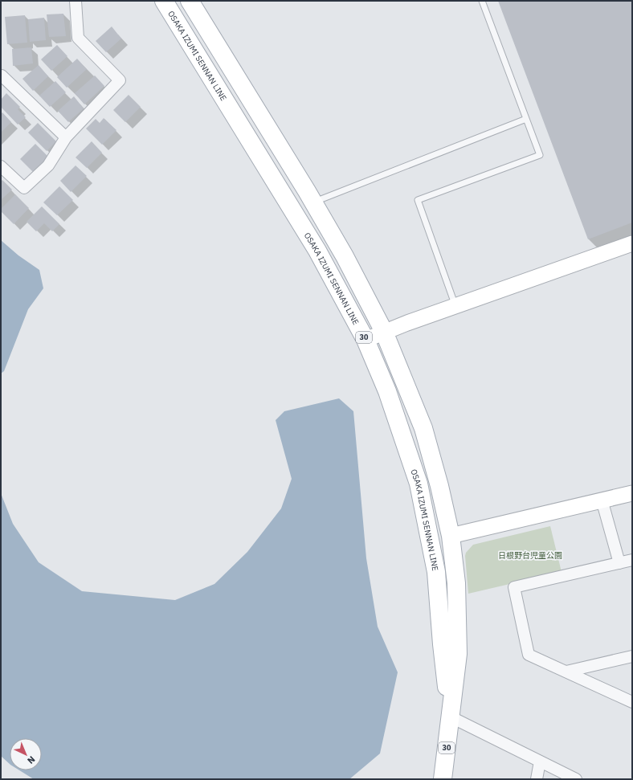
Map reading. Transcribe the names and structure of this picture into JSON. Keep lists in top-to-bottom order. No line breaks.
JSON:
{"streets":{"main road":["OSAKA IZUMI SENNAN LINE","30"]},"parks":["日根野台児童公園"],"north":"bottom right"}
